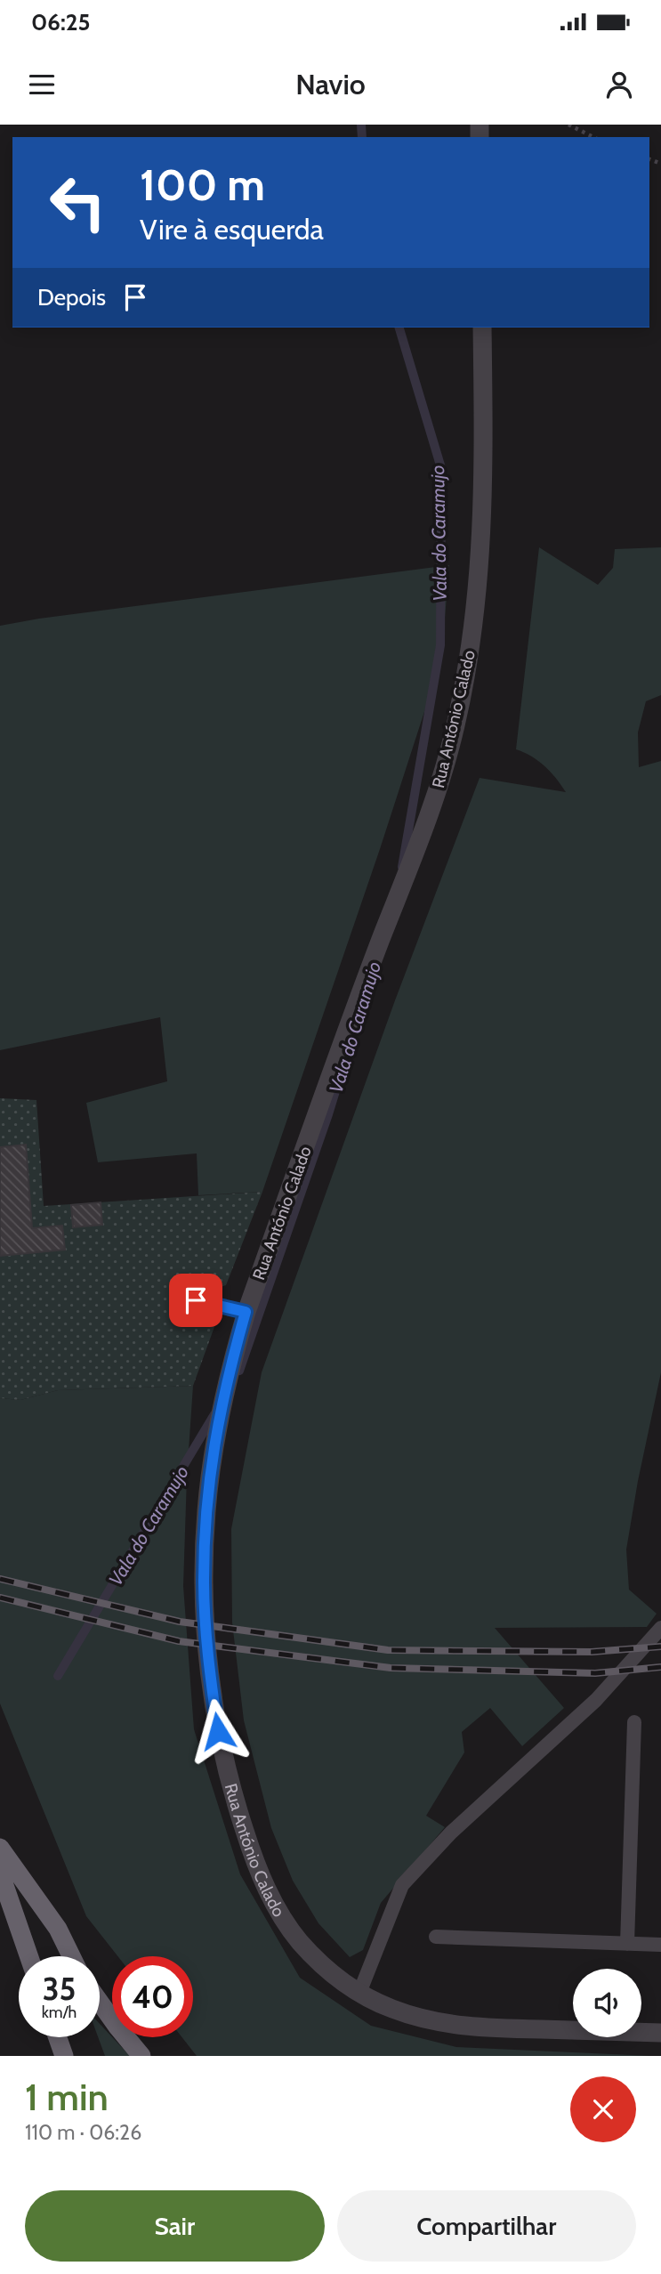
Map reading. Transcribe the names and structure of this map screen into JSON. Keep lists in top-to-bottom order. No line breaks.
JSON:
{"streets":{"street":["Rua António Calado"]},"water":["Vala do Caramujo"],"page":{"status":"06:25","header":"Navio","turn":["100 m","Vire à esquerda"],"then":"Depois","speed":"35 km/h","limit":"40","heading":["1 min","110 m · 06:26"],"buttons":["Sair","Compartilhar"]}}
